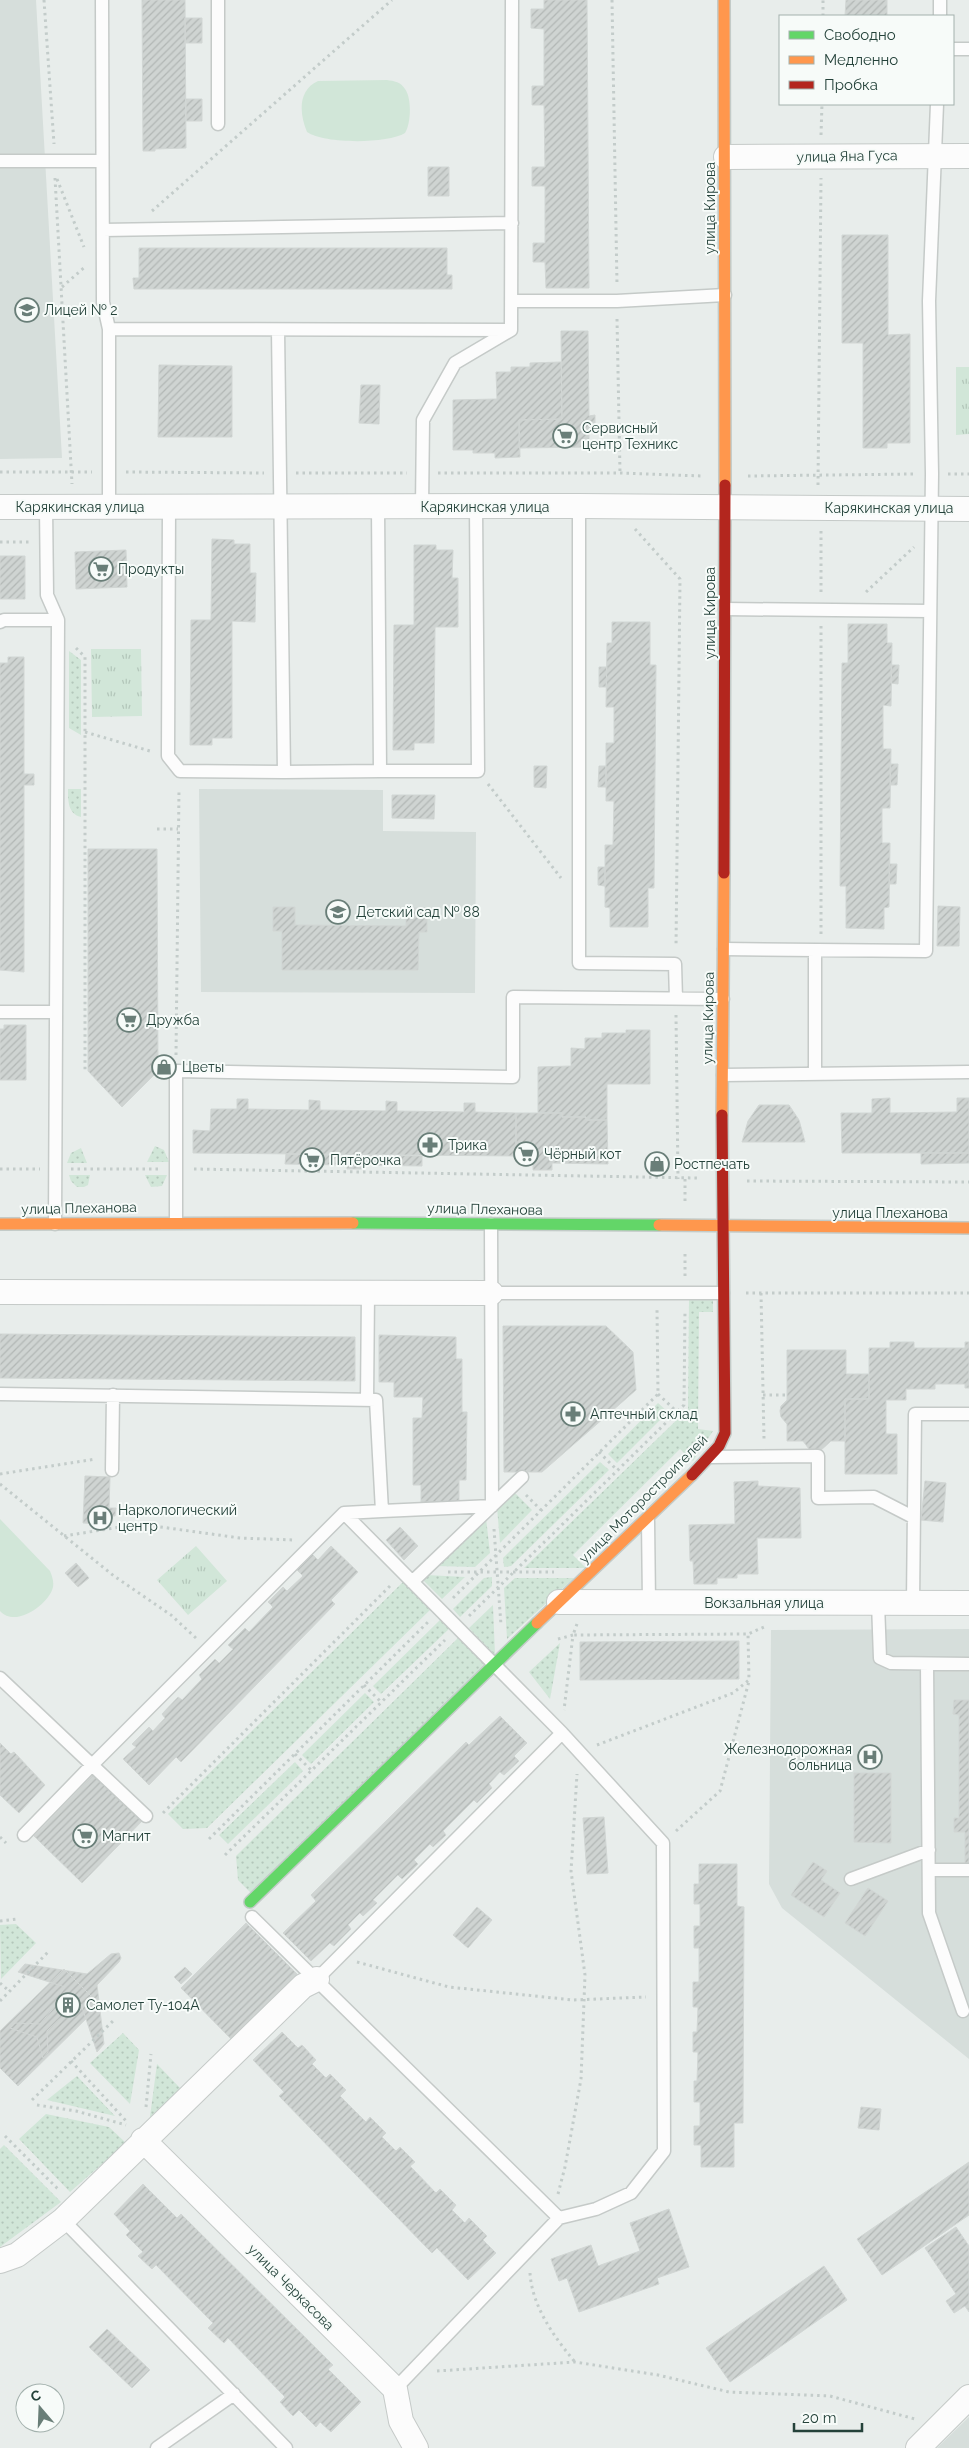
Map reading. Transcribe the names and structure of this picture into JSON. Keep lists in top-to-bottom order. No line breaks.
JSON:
{"streets":{"street":["улица Яна Гуса","улица Кирова","Карякинская улица","улица Плеханова","улица Моторостроителей","Вокзальная улица","улица Черкасова"]},"crossings":[["улица Яна Гуса","улица Кирова"],["улица Кирова","Карякинская улица"],["улица Кирова","улица Плеханова"],["улица Кирова","улица Моторостроителей"],["улица Плеханова","улица Моторостроителей"],["улица Моторостроителей","Вокзальная улица"]],"places":{"school or university":["Лицей № 2","Детский сад № 88"],"supermarket":["Сервисный центр Техникс","Продукты","Дружба","Чёрный кот","Пятёрочка","Магнит"],"shop":["Цветы","Ростпечать"],"pharmacy":["Трика","Аптечный склад"],"hospital":["Наркологический центр","Железнодорожная больница"],"building":["Самолет Ту-104А"]},"legend":["Свободно","Медленно","Пробка"],"scale_bar":"20 m","north":"top"}
